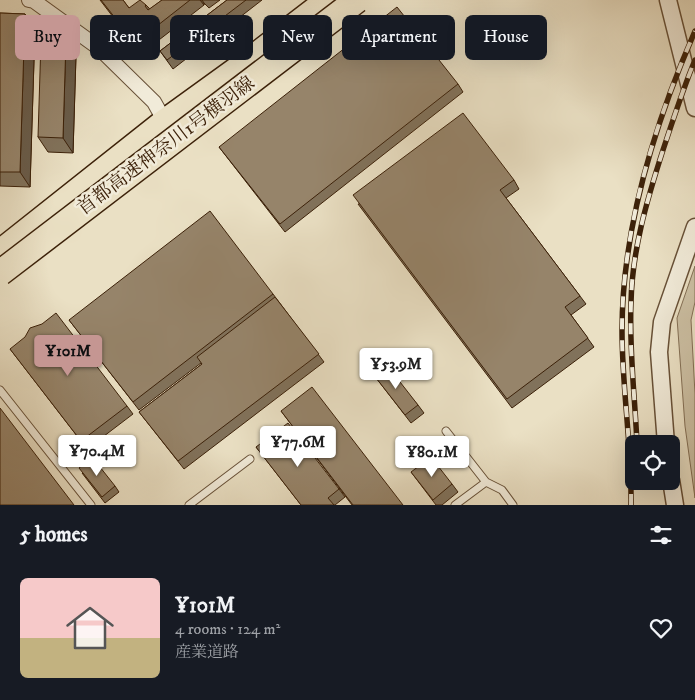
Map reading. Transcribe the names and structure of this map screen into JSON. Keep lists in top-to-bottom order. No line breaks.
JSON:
{"streets":{"highway":["首都高速神奈川1号横羽線"]},"page":{"chip":["Buy","Rent","Filters","New","Apartment","House"],"price":["¥101M","¥53.9M","¥77.6M","¥70.4M","¥80.1M"],"heading":"5 homes","list":[{"name":"¥101M","note":"4 rooms · 124 m² · 産業道路"}]}}
